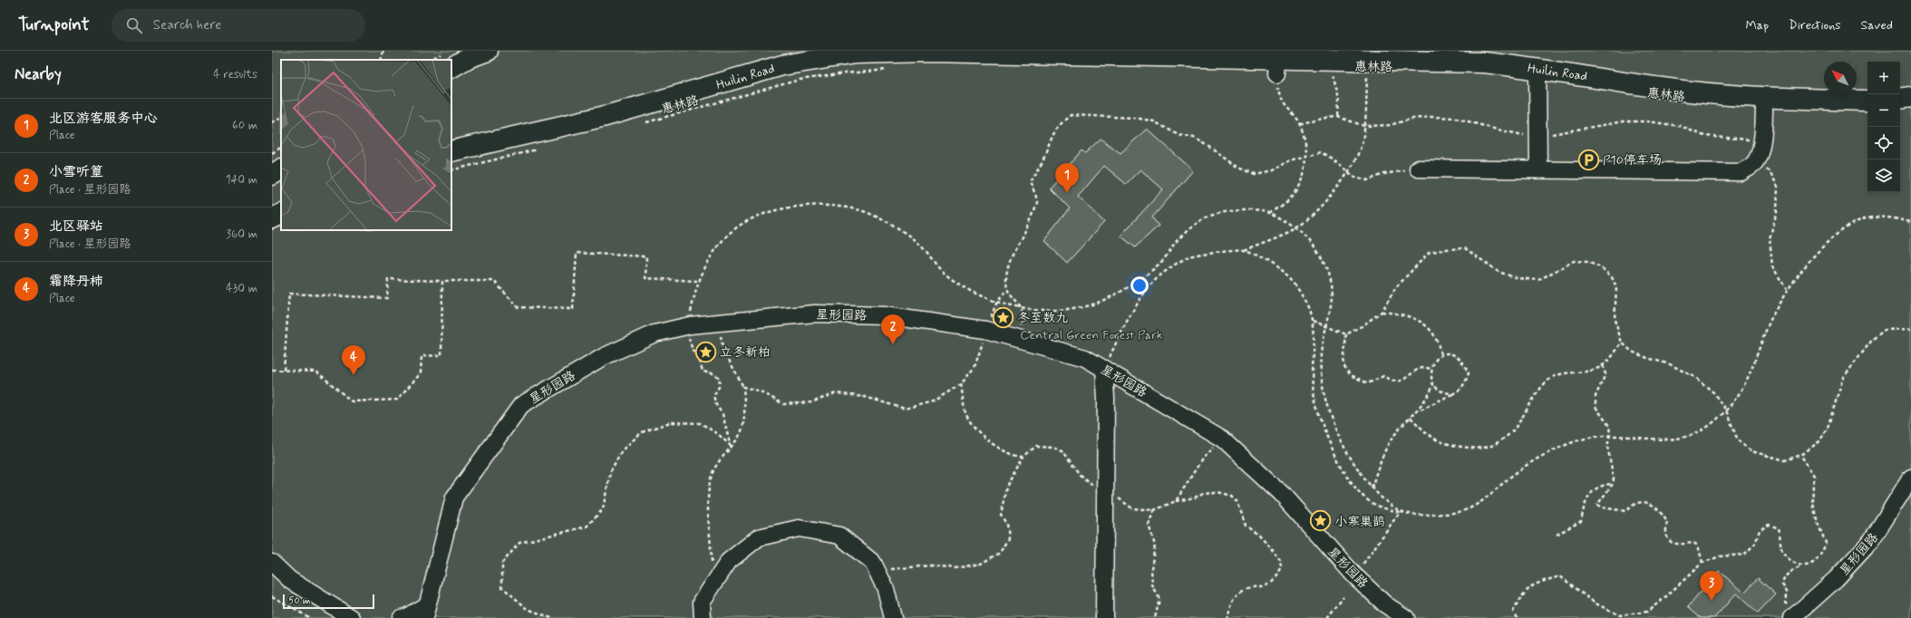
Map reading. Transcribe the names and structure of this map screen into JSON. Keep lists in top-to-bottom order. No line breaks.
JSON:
{"streets":{"main road":["Huilin Road"],"street":["星形园路"],"path":["惠林路"]},"parks":["Central Green Forest Park"],"places":{"parking":["P10停车场"],"place":["冬至数九","立冬新柏","小寒巢鹊"]},"scale_bar":"50 m","north":"top left","page":{"header":"Turnpoint","search":"Search here","nav":["Map","Directions","Saved"],"heading":["Nearby","4 results"],"map_buttons":["+","−"],"list":[{"mark":"1","name":"北区游客服务中心","note":"Place","value":"60 m"},{"mark":"2","name":"小雪听篁","note":"Place · 星形园路","value":"140 m"},{"mark":"3","name":"北区驿站","note":"Place · 星形园路","value":"360 m"},{"mark":"4","name":"霜降丹柿","note":"Place","value":"430 m"}],"pins":["1","2","4","3"],"scale":"50 m"}}
